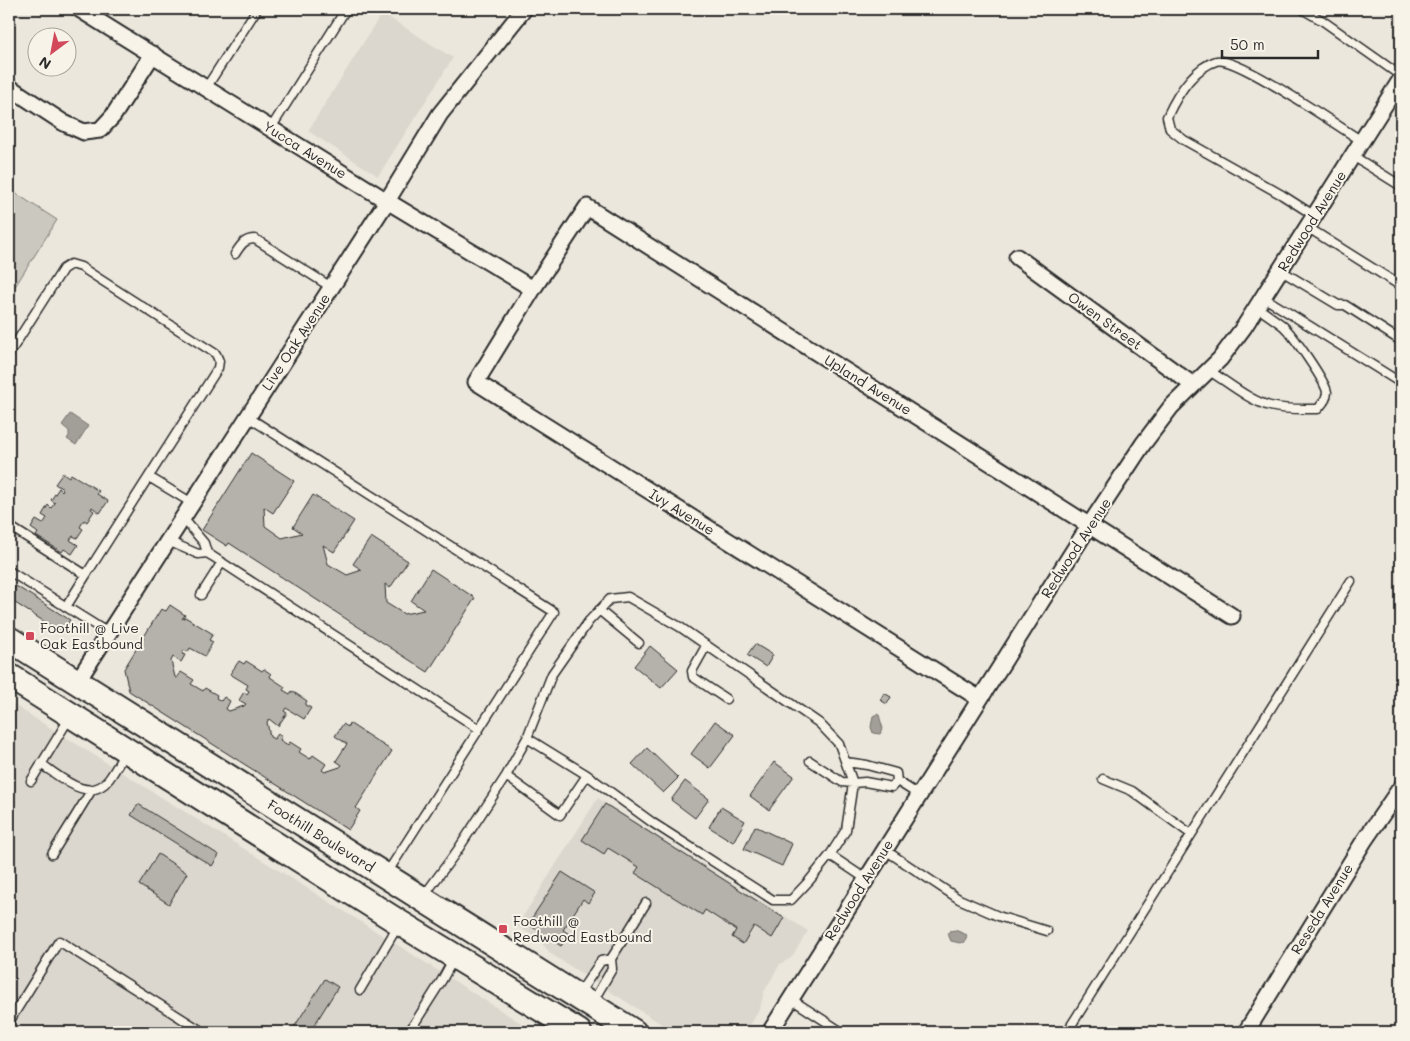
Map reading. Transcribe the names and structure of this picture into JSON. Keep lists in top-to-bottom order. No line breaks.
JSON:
{"streets":{"main road":["Foothill Boulevard"],"street":["Yucca Avenue","Redwood Avenue","Owen Street","Live Oak Avenue","Upland Avenue","Ivy Avenue","Reseda Avenue"]},"crossings":[["Yucca Avenue","Live Oak Avenue"],["Yucca Avenue","Upland Avenue"],["Yucca Avenue","Ivy Avenue"],["Redwood Avenue","Owen Street"],["Redwood Avenue","Upland Avenue"],["Redwood Avenue","Ivy Avenue"],["Live Oak Avenue","Foothill Boulevard"],["Upland Avenue","Ivy Avenue"]],"places":{"transit":["Foothill @ Live Oak Eastbound","Foothill @ Redwood Eastbound"]},"scale_bar":"50 m","north":"bottom left"}
